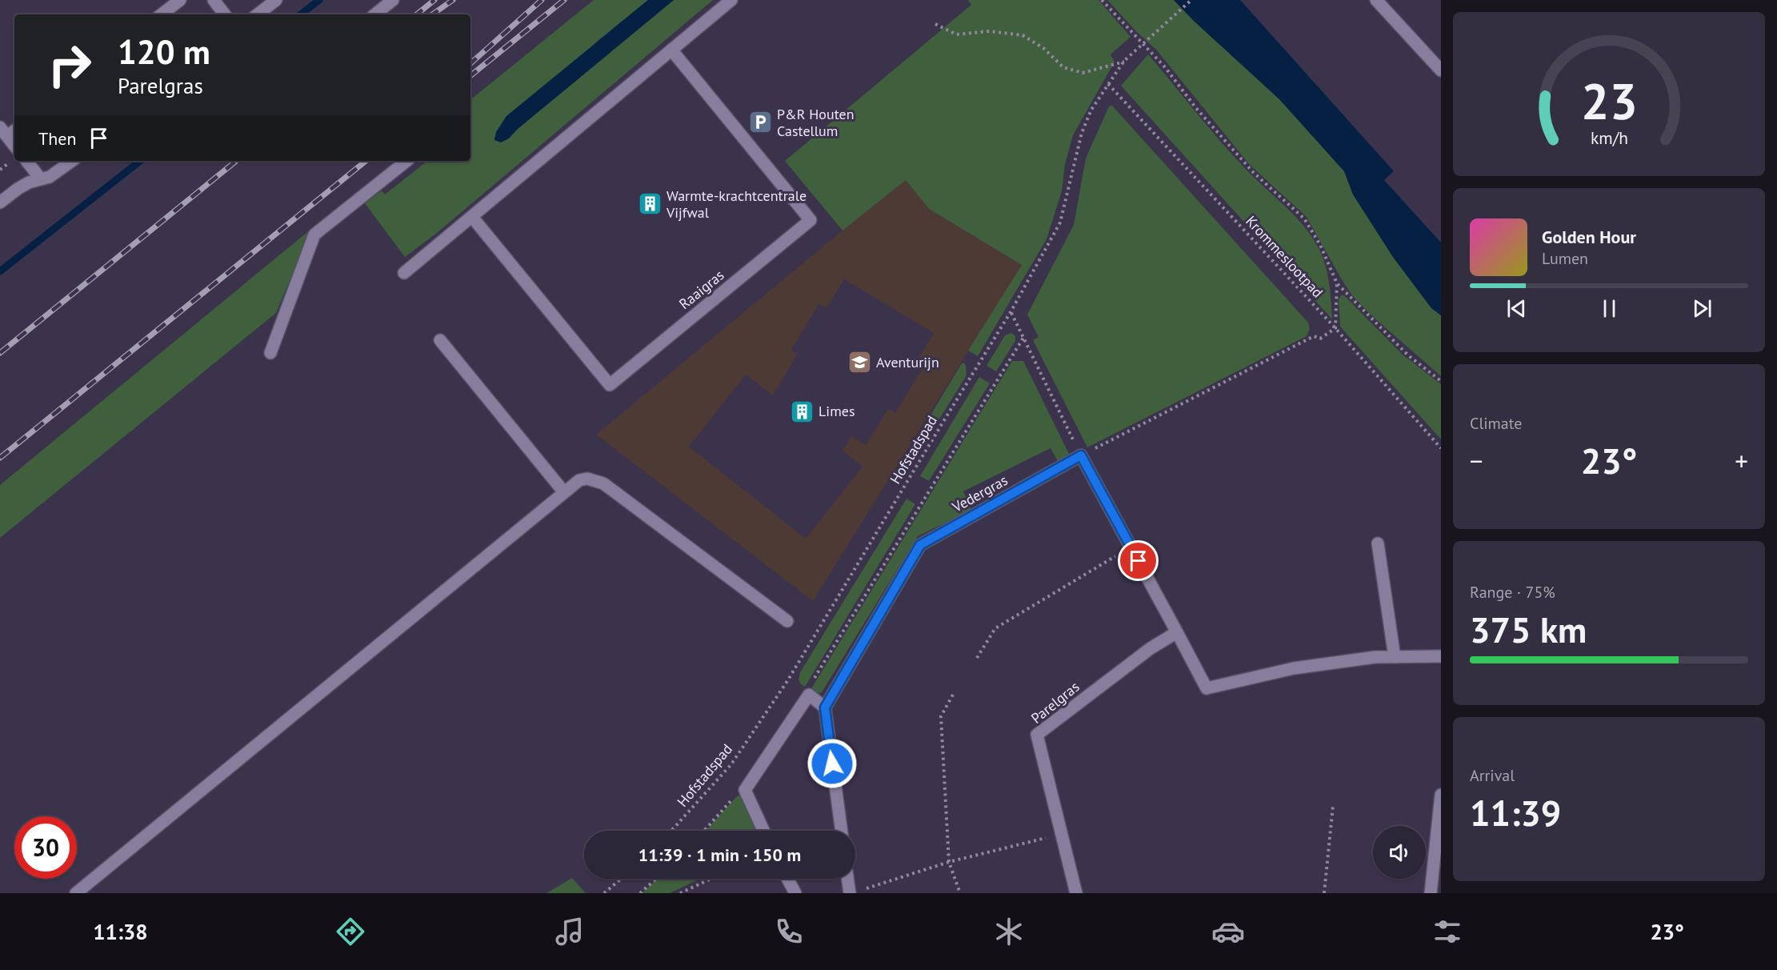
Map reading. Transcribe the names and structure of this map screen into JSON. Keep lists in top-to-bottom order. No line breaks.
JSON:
{"streets":{"street":["Raaigras","Vedergras","Parelgras"],"path":["Krommeslootpad","Hofstadspad"]},"crossings":[["Krommeslootpad","Hofstadspad"]],"places":{"parking":["P&R Houten Castellum"],"building":["Warmte-krachtcentrale Vijfwal","Limes"],"school or university":["Aventurijn"]},"page":{"turn":["120 m","Parelgras"],"then":"Then","song":["Golden Hour","Lumen"],"tile":["Climate",["Range · 75%","375 km"],["Arrival","11:39"]],"heat":["−","23°","+"],"limit":"30","trip":"11:39 · 1 min · 150 m","tabs":["11:38","23°"],"gauge":["23","km/h"]}}
